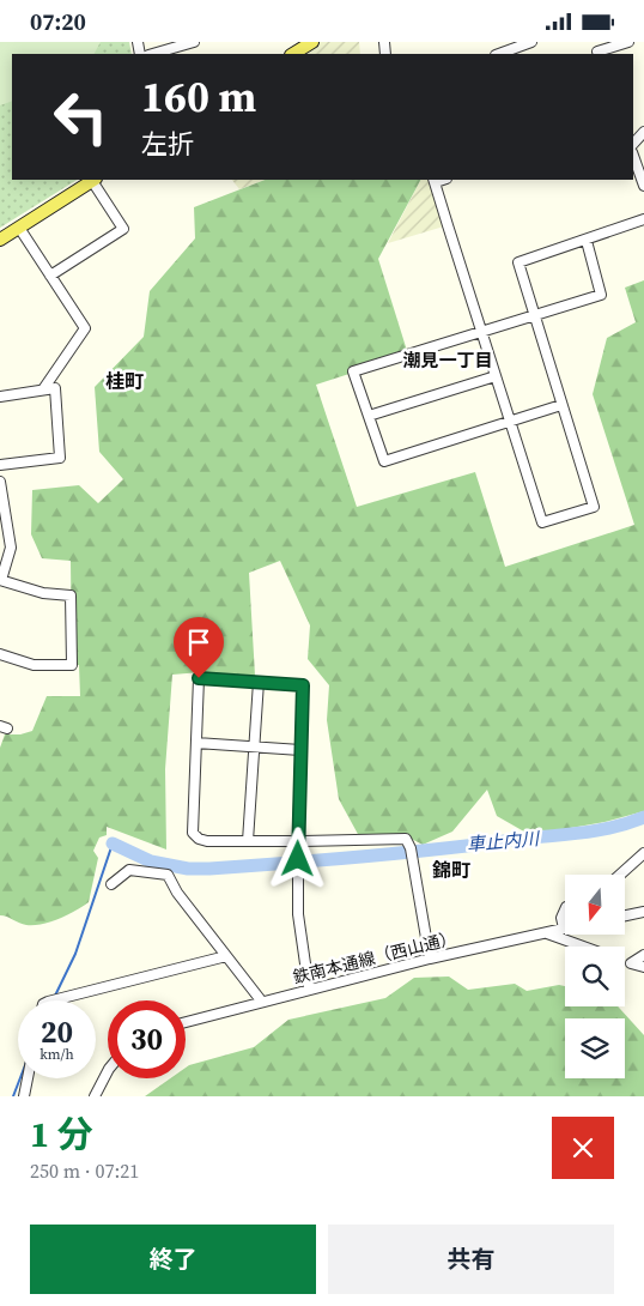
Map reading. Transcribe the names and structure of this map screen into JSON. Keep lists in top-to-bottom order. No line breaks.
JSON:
{"streets":{"street":["鉄南本通線（西山通）"]},"districts":["潮見一丁目","桂町","錦町"],"water":["車止内川"],"north":"bottom","page":{"status":"07:20","turn":["160 m","左折"],"speed":"20 km/h","limit":"30","heading":["1 分","250 m · 07:21"],"buttons":["終了","共有"]}}
